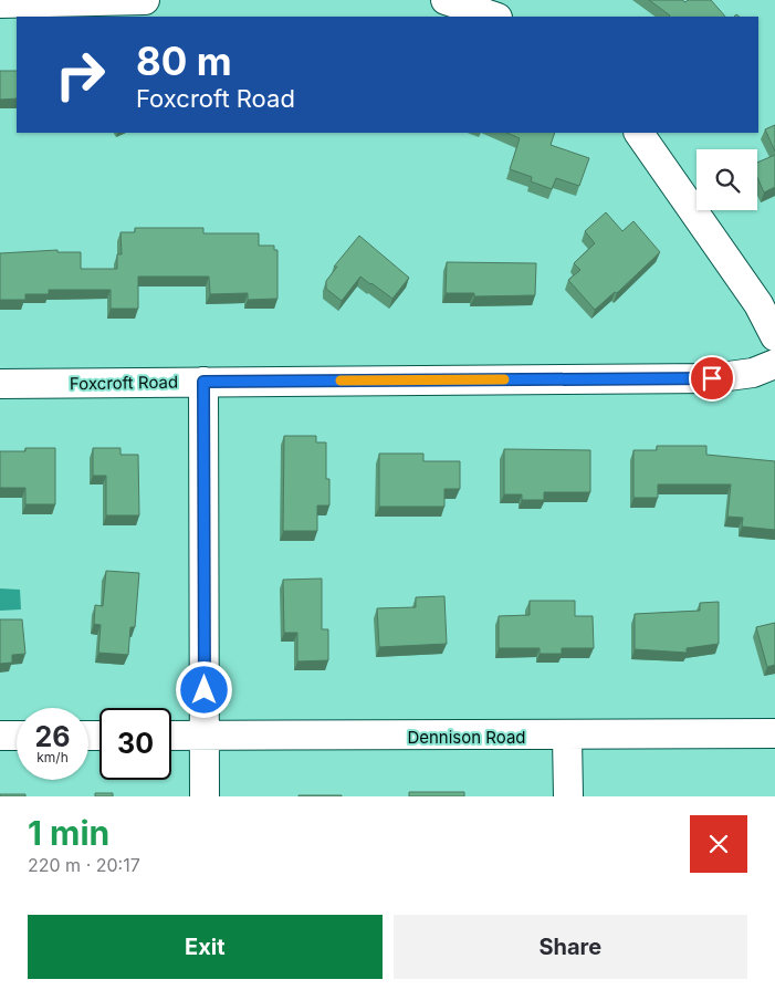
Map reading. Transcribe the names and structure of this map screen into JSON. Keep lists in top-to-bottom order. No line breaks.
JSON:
{"streets":{"street":["Foxcroft Road","Dennison Road"]},"page":{"turn":["80 m","Foxcroft Road"],"speed":"26 km/h","limit":"30","heading":["1 min","220 m · 20:17"],"buttons":["Exit","Share"]}}
